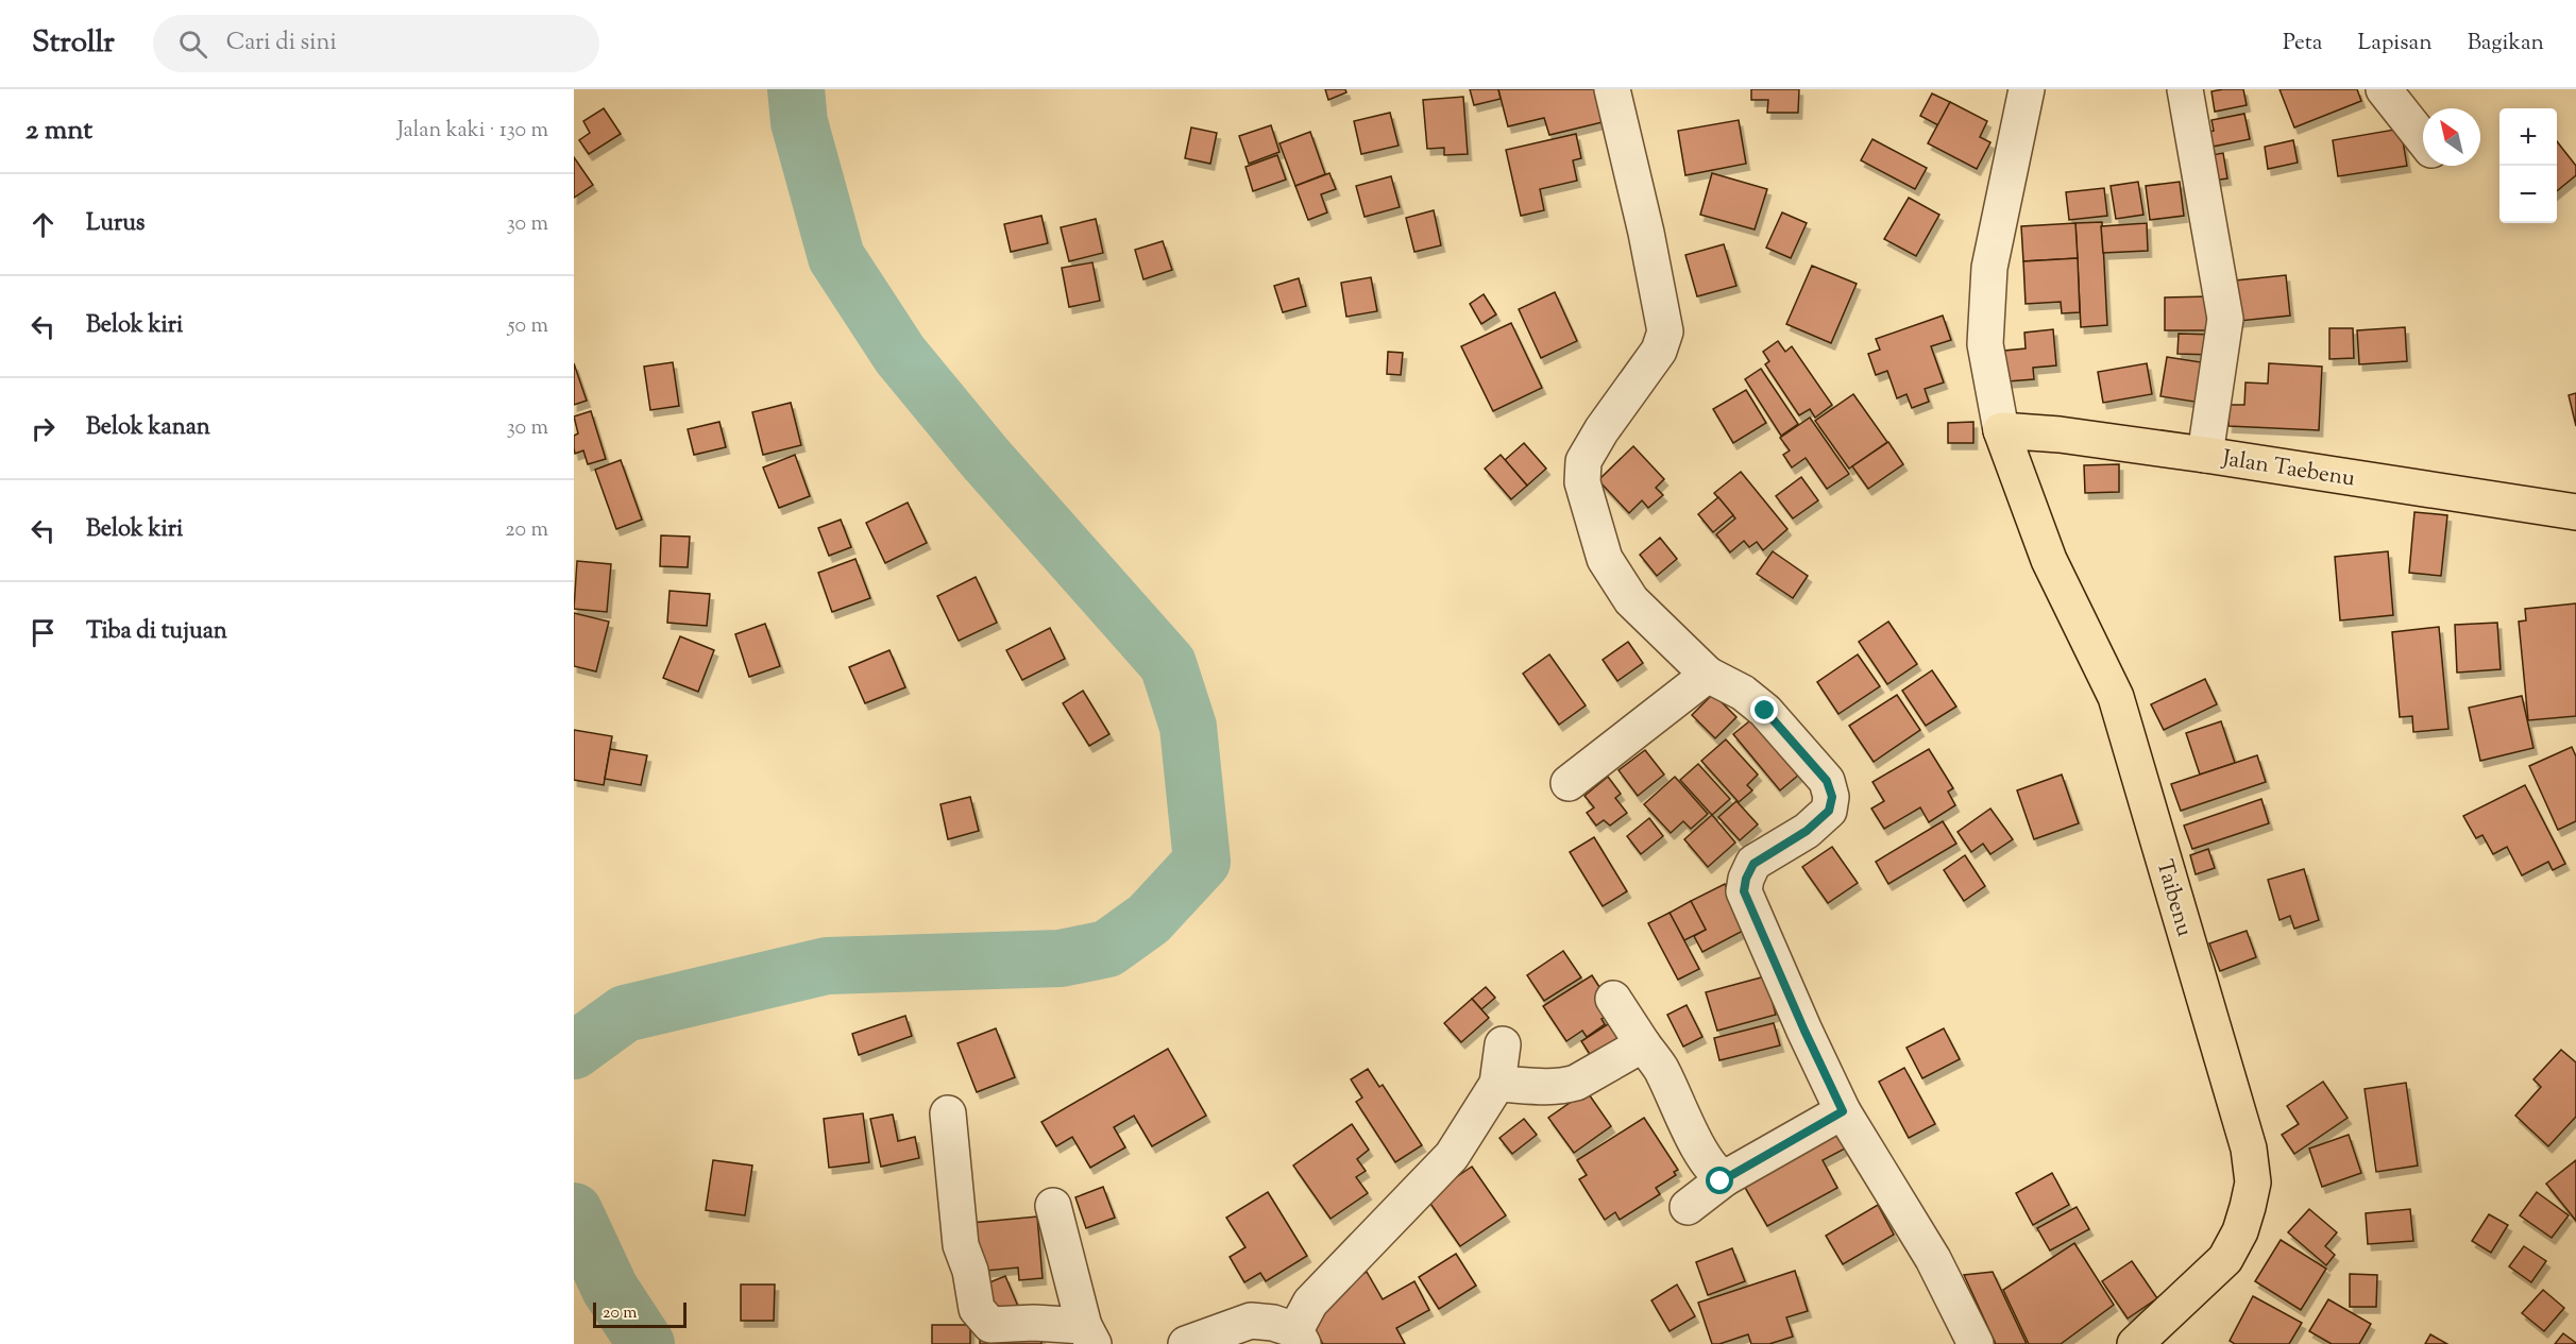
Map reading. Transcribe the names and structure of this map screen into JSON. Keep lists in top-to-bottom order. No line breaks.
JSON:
{"streets":{"main road":["Jalan Taebenu","Taibenu"]},"crossings":[["Jalan Taebenu","Taibenu"]],"scale_bar":"20 m","north":"top left","page":{"header":"Strollr","search":"Cari di sini","nav":["Peta","Lapisan","Bagikan"],"heading":["2 mnt","Jalan kaki · 130 m"],"map_buttons":["+","−"],"list":[["Lurus","30 m"],["Belok kiri","50 m"],["Belok kanan","30 m"],["Belok kiri","20 m"],"Tiba di tujuan"],"scale":"20 m"}}
